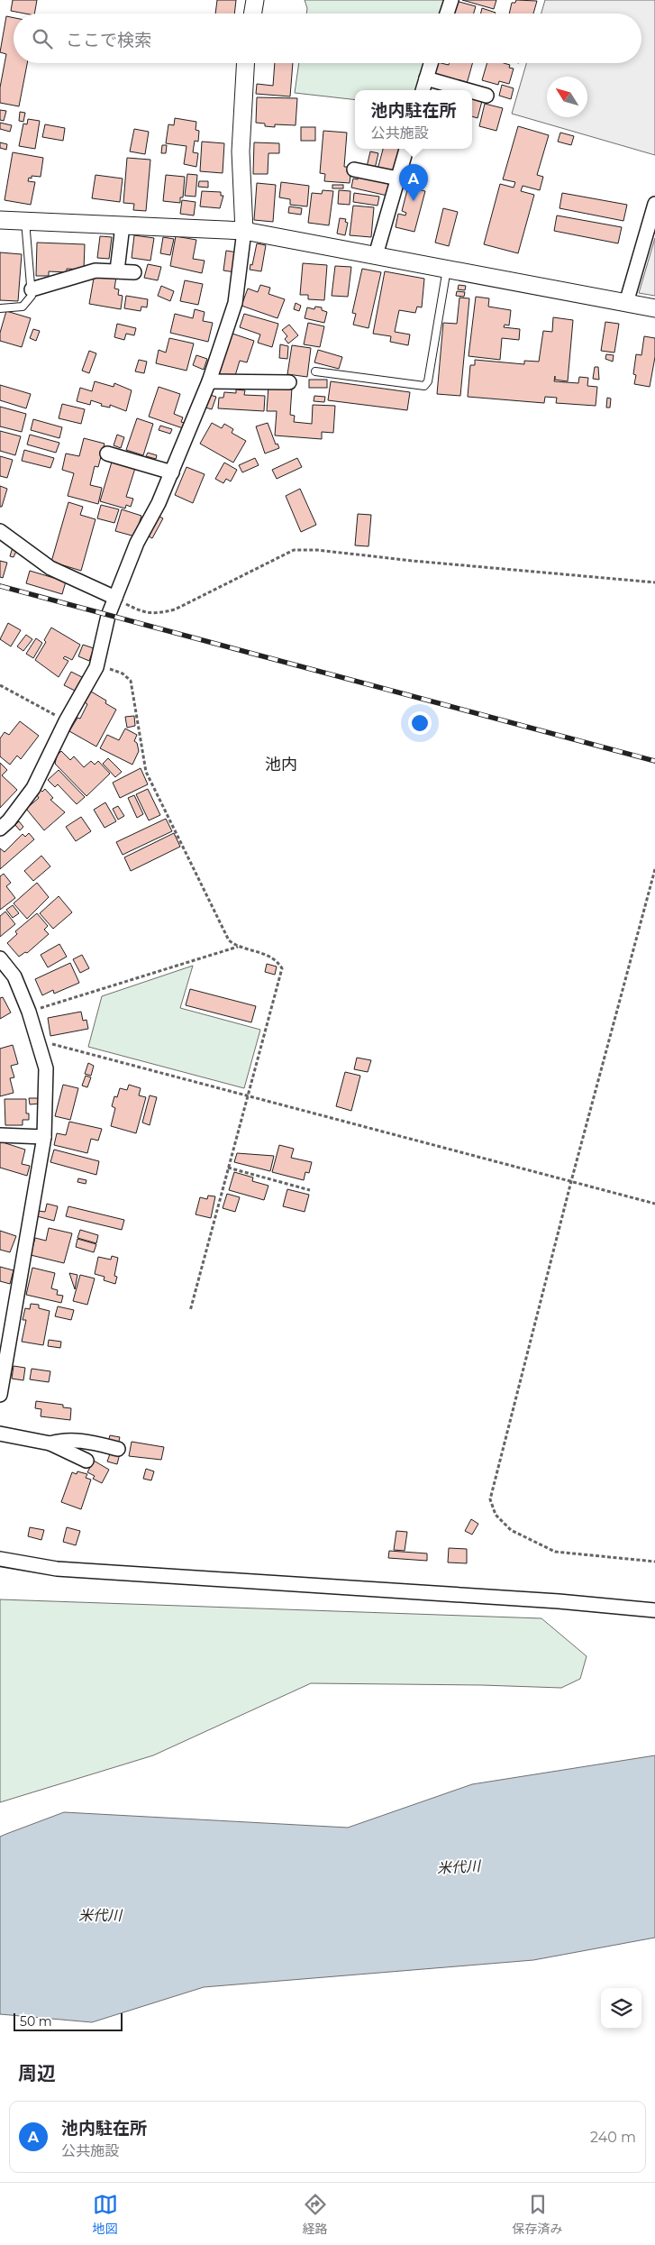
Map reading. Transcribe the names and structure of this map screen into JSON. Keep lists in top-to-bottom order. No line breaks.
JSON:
{"districts":["池内"],"water":["米代川"],"scale_bar":"50 m","north":"top left","page":{"search":"ここで検索","popup":["池内駐在所","公共施設"],"pins":"A","scale":"50 m","heading":"周辺","list":[{"mark":"A","name":"池内駐在所","note":"公共施設","value":"240 m"}],"nav":["地図","経路","保存済み"]}}
